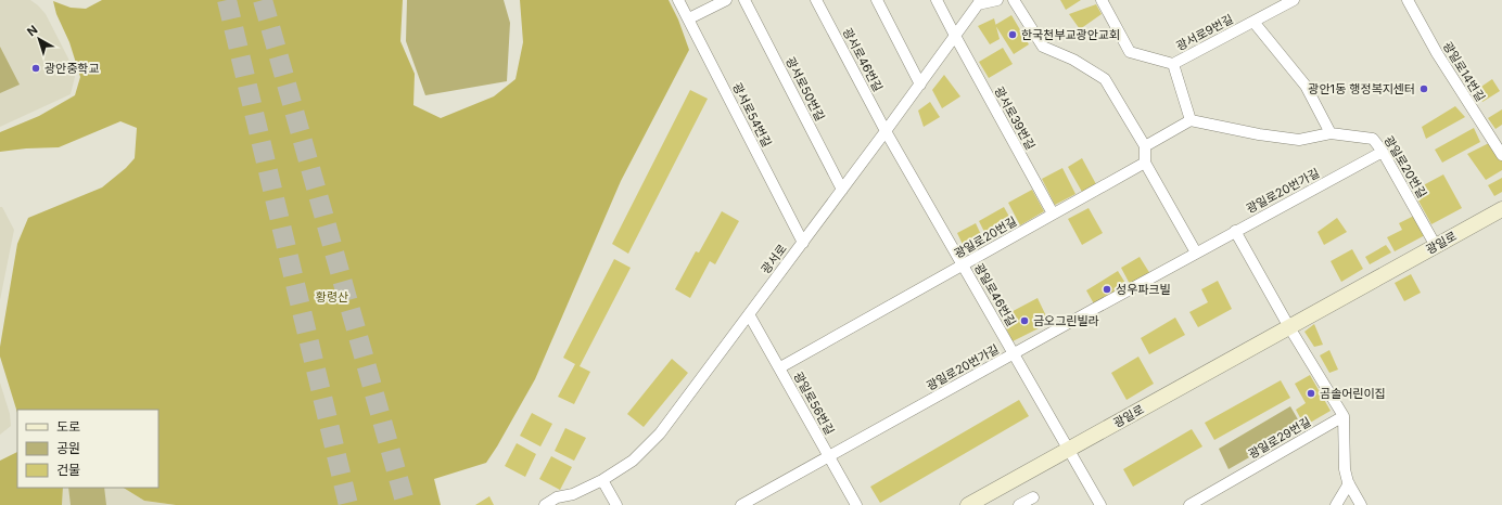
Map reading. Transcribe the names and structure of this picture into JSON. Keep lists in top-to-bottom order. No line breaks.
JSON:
{"streets":{"street":["광서로9번길","광서로46번길","광일로14번길","광서로50번길","광서로54번길","광서로39번길","광일로20번길","광일로20번가길","광일로","광서로","광일로46번길","광일로56번길","광일로29번길"]},"crossings":[["광서로46번길","광서로"],["광서로46번길","광일로46번길"],["광서로50번길","광서로"],["광서로54번길","광서로"],["광서로39번길","광일로20번길"],["광서로39번길","광서로"],["광일로20번길","광일로20번가길"],["광일로20번길","광일로"],["광일로20번길","광일로46번길"],["광일로20번길","광일로56번길"],["광일로20번가길","광일로46번길"],["광일로20번가길","광일로56번길"],["광일로","광일로46번길"],["광서로","광일로46번길"],["광서로","광일로56번길"]],"parks":["황령산"],"places":["한국천부교광안교회","광안중학교","광안1동 행정복지센터","성우파크빌","금오그린빌라","곰솔어린이집"],"legend":["도로","공원","건물"],"north":"top left"}
